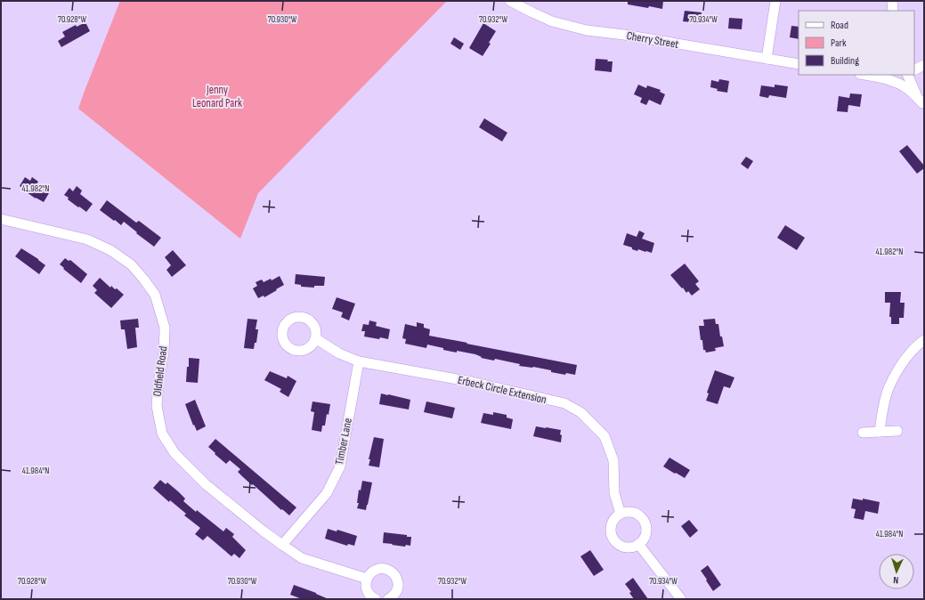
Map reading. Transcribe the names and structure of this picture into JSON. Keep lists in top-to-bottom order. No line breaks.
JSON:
{"streets":{"street":["Cherry Street","Oldfield Road","Erbeck Circle Extension","Timber Lane"]},"crossings":[["Oldfield Road","Timber Lane"],["Erbeck Circle Extension","Timber Lane"]],"parks":["Jenny Leonard Park"],"legend":["Road","Park","Building"],"north":"bottom","coordinates":["70.928°W","70.930°W","70.932°W","70.934°W","41.982°N","41.984°N"]}
